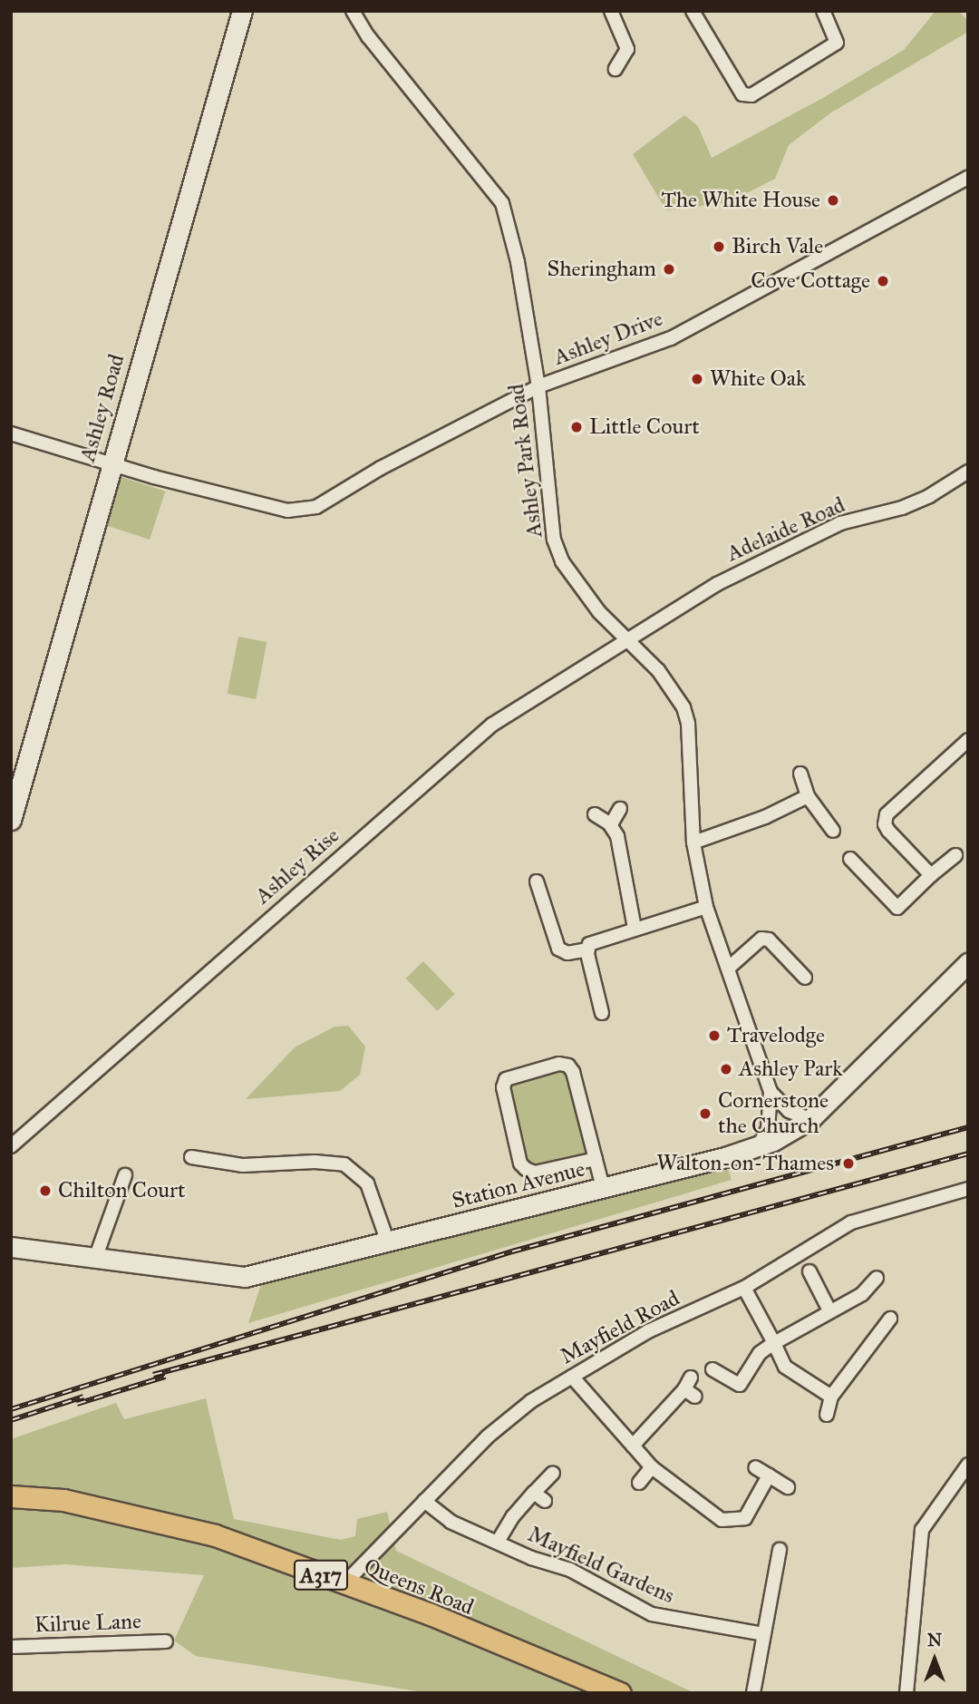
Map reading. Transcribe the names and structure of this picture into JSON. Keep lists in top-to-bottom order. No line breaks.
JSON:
{"streets":{"main road":["A317","Queens Road"],"street":["Ashley Drive","Ashley Road","Ashley Park Road","Adelaide Road","Ashley Rise","Station Avenue","Mayfield Road","Mayfield Gardens","Kilrue Lane"]},"crossings":[["Ashley Drive","Ashley Road"],["Ashley Drive","Ashley Park Road"],["Ashley Park Road","Adelaide Road"],["Ashley Park Road","Ashley Rise"],["Ashley Park Road","Station Avenue"],["Adelaide Road","Ashley Rise"],["Mayfield Road","Mayfield Gardens"],["Mayfield Road","Queens Road"]],"places":["The White House","Birch Vale","Sheringham","Cove Cottage","White Oak","Little Court","Travelodge","Ashley Park","Cornerstone the Church","Walton-on-Thames","Chilton Court"],"north":"top"}
